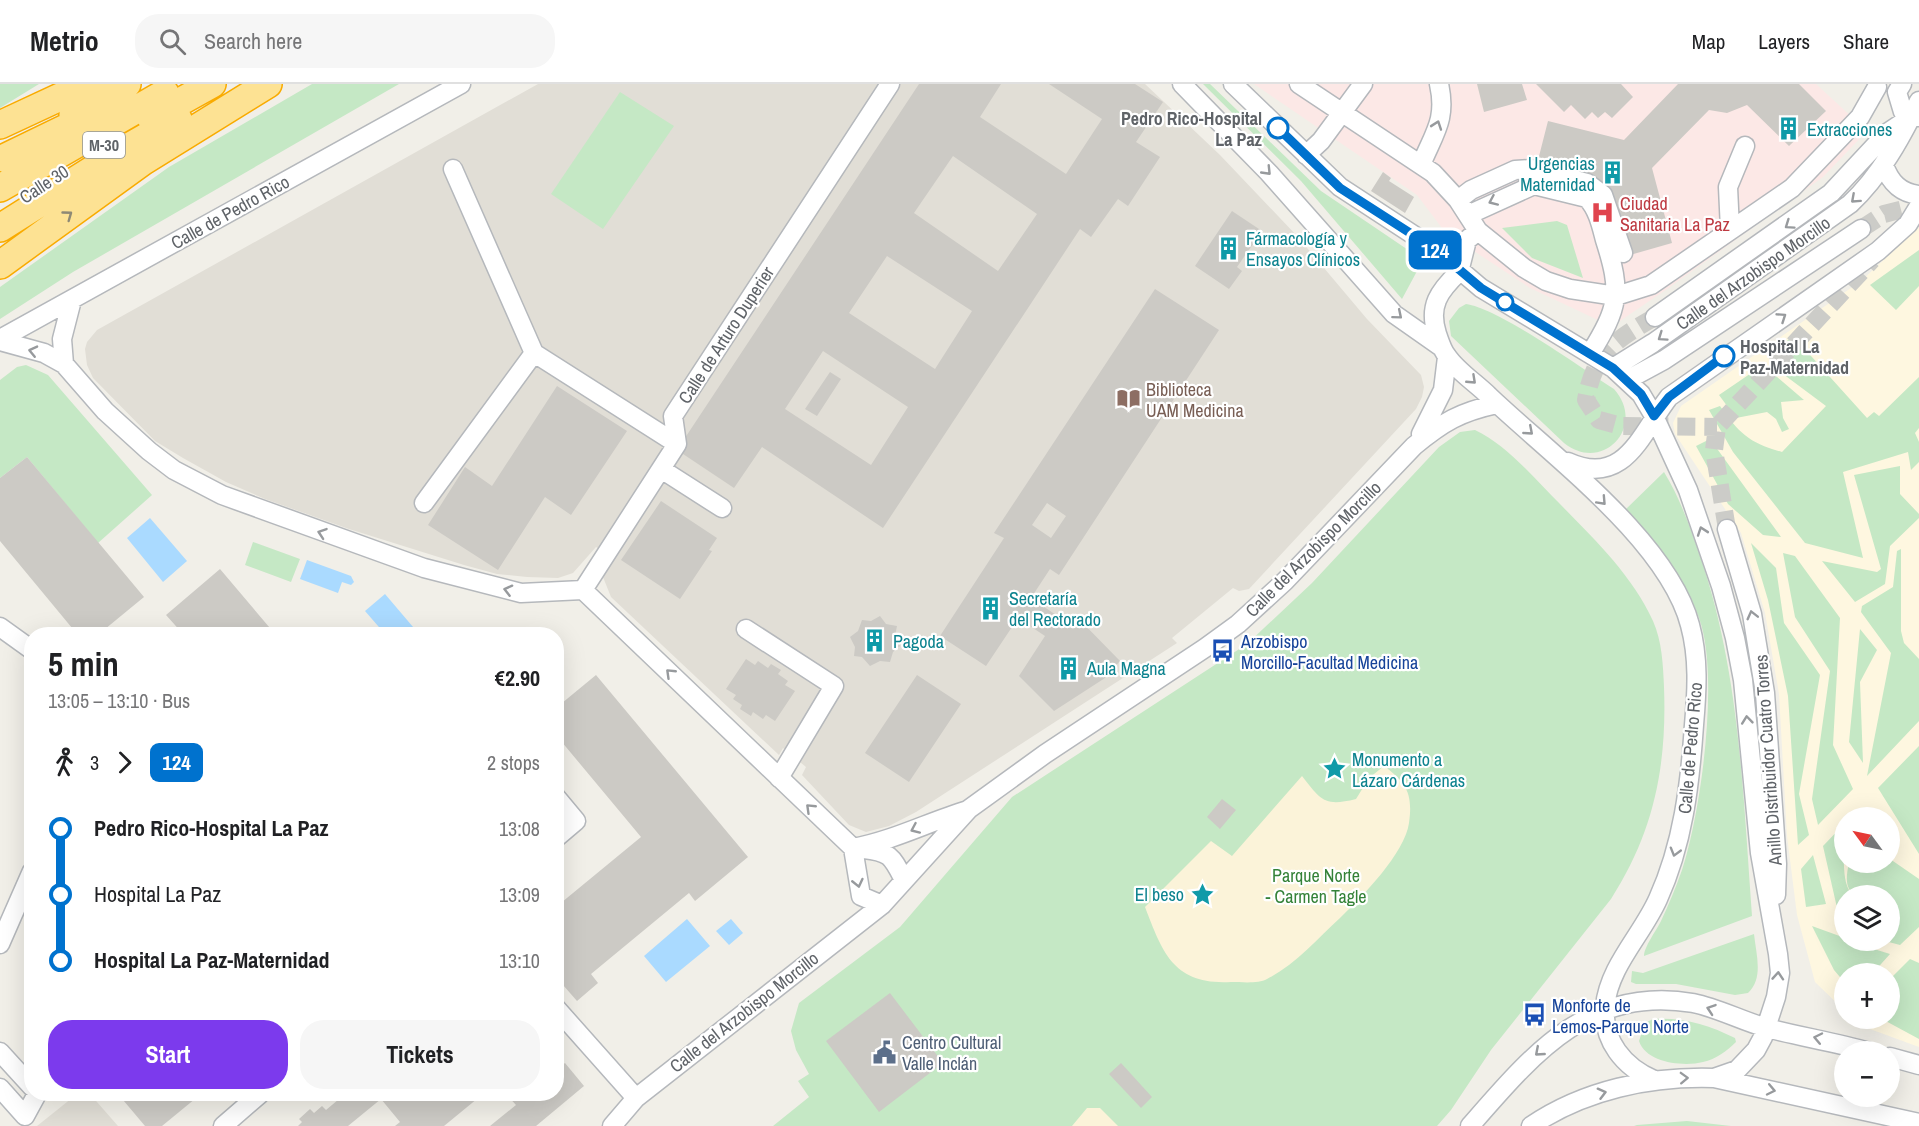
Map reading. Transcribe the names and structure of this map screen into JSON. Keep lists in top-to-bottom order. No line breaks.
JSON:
{"streets":{"highway":["M-30","Calle 30"],"street":["Calle de Pedro Rico","Calle del Arzobispo Morcillo","Calle de Arturo Duperier","Anillo Distribuidor Cuatro Torres"]},"crossings":[["Calle de Pedro Rico","Calle del Arzobispo Morcillo"]],"parks":["Parque Norte - Carmen Tagle"],"places":{"other":["Pedro Rico-Hospital La Paz","Hospital La Paz-Maternidad"],"building":["Extracciones","Urgencias Maternidad","Fármacología y Ensayos Clínicos","Secretaría del Rectorado","Pagoda","Aula Magna"],"hospital":["Ciudad Sanitaria La Paz"],"library":["Biblioteca UAM Medicina"],"bus stop":["Arzobispo Morcillo-Facultad Medicina","Monforte de Lemos-Parque Norte"],"place":["Monumento a Lázaro Cárdenas","El beso"],"public building":["Centro Cultural Valle Inclán"]},"lines":["bus line 124"],"north":"top left","page":{"header":"Metrio","search":"Search here","nav":["Map","Layers","Share"],"on_map":"124","heading":["5 min","13:05 – 13:10 · Bus","€2.90"],"legs":["3","124","2 stops"],"list":[{"name":"Pedro Rico-Hospital La Paz","value":"13:08"},{"name":"Hospital La Paz","value":"13:09"},{"name":"Hospital La Paz-Maternidad","value":"13:10"}],"map_buttons":["+","−"],"buttons":["Start","Tickets"]}}
